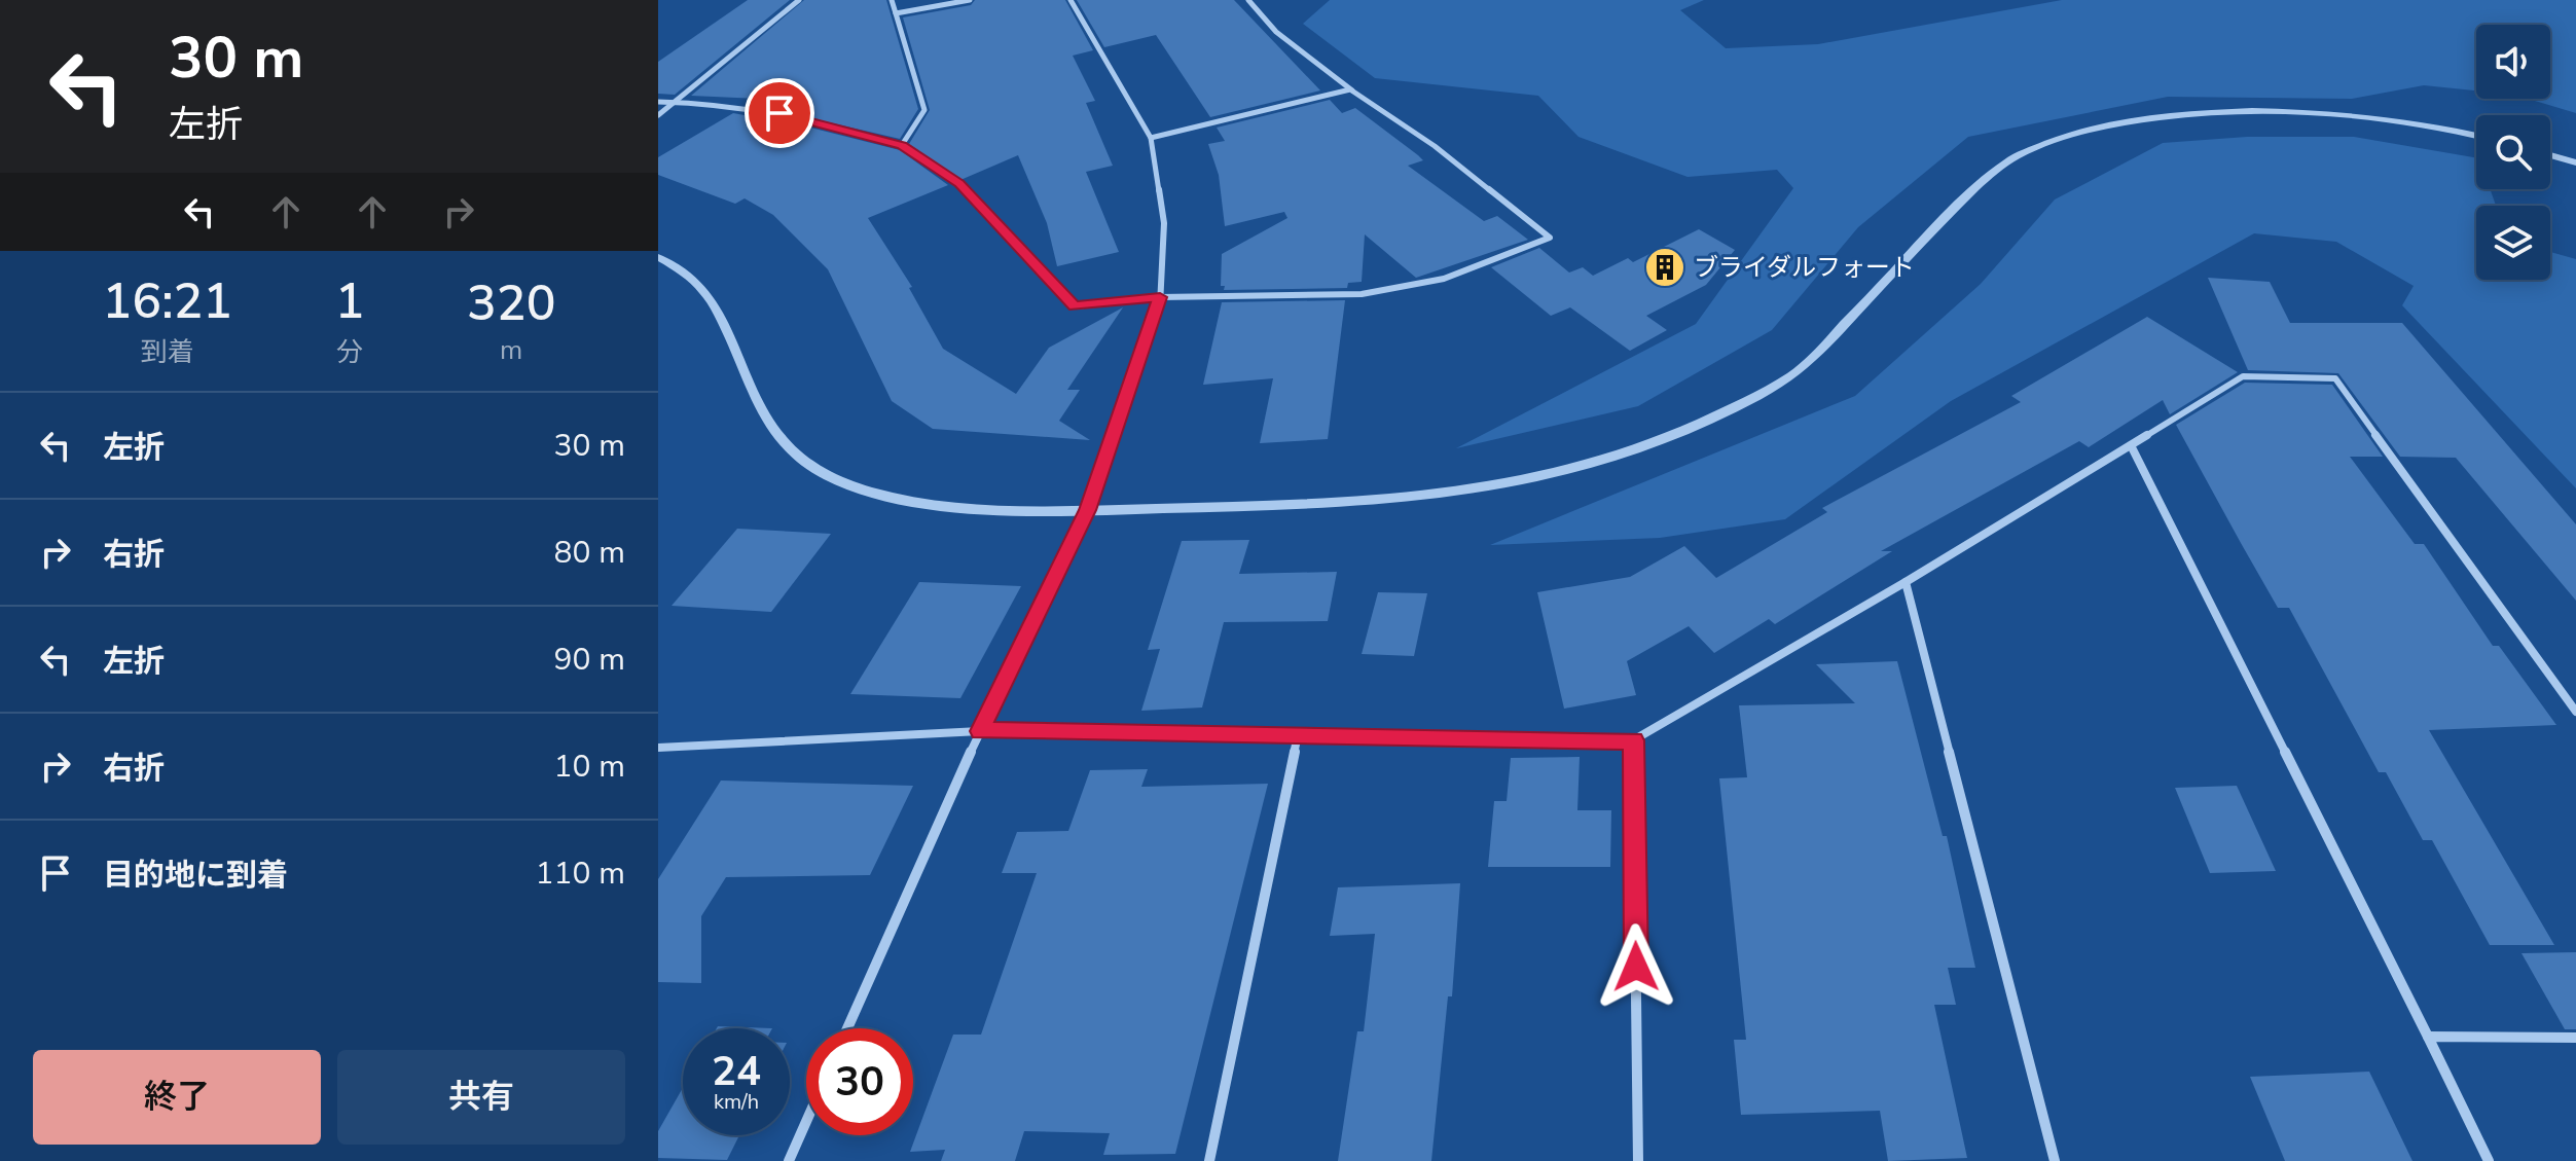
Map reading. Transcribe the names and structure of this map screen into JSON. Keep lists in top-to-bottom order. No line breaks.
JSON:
{"places":{"building":["ブライダルフォート"]},"page":{"turn":["30 m","左折"],"eta":["16:21","到着","1","分","320","m"],"list":[{"name":"左折","value":"30 m"},{"name":"右折","value":"80 m"},{"name":"左折","value":"90 m"},{"name":"右折","value":"10 m"},{"name":"目的地に到着","value":"110 m"}],"speed":"24 km/h","limit":"30","buttons":["終了","共有"]}}
